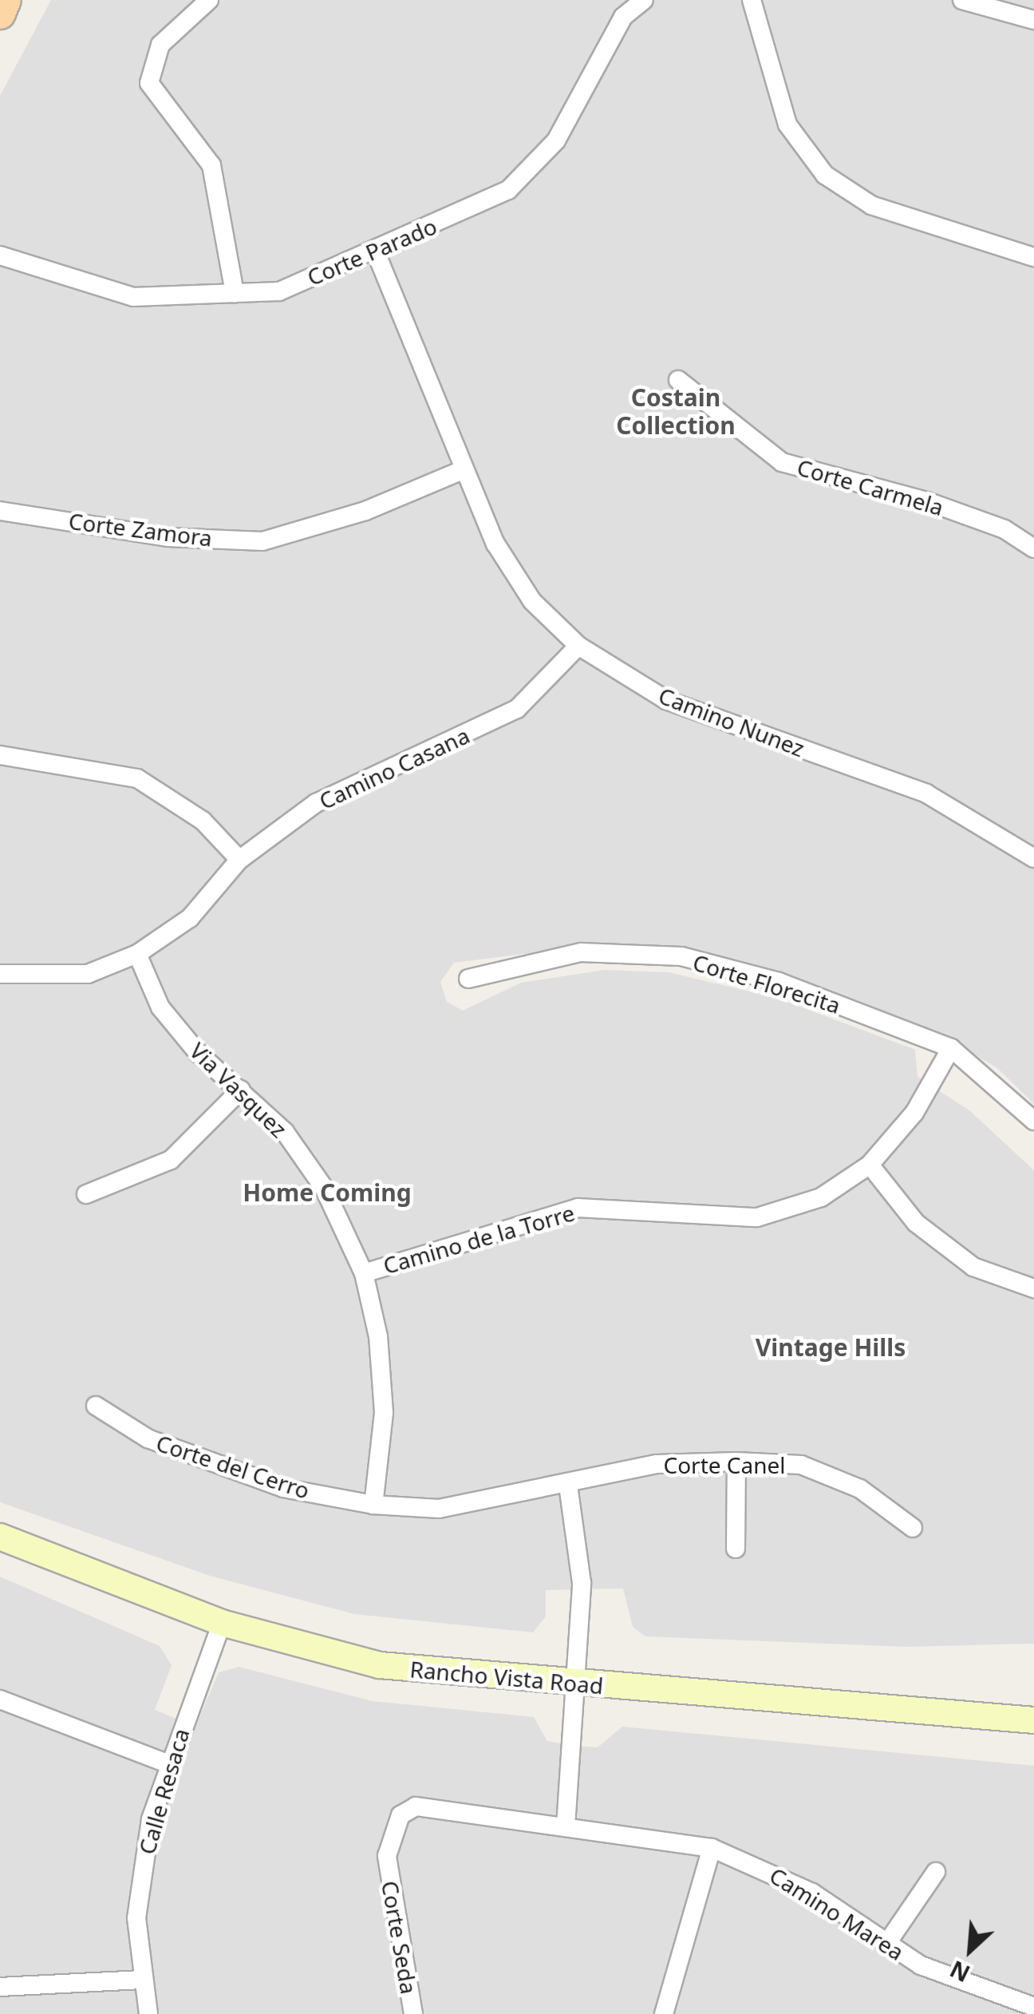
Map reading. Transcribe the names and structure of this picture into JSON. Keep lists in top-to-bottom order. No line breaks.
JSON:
{"streets":{"main road":["Rancho Vista Road"],"street":["Corte Parado","Corte Carmela","Corte Zamora","Camino Nunez","Camino Casana","Corte Florecita","Via Vasquez","Camino de la Torre","Corte Canel","Corte del Cerro","Calle Resaca","Camino Marea","Corte Seda"]},"crossings":[["Corte Parado","Camino Nunez"],["Corte Zamora","Camino Nunez"],["Camino Nunez","Camino Casana"],["Camino Casana","Via Vasquez"],["Corte Florecita","Camino de la Torre"],["Via Vasquez","Camino de la Torre"],["Via Vasquez","Corte del Cerro"],["Corte Canel","Corte del Cerro"],["Rancho Vista Road","Calle Resaca"],["Camino Marea","Corte Seda"]],"districts":["Costain Collection","Home Coming","Vintage Hills"],"north":"bottom left"}
